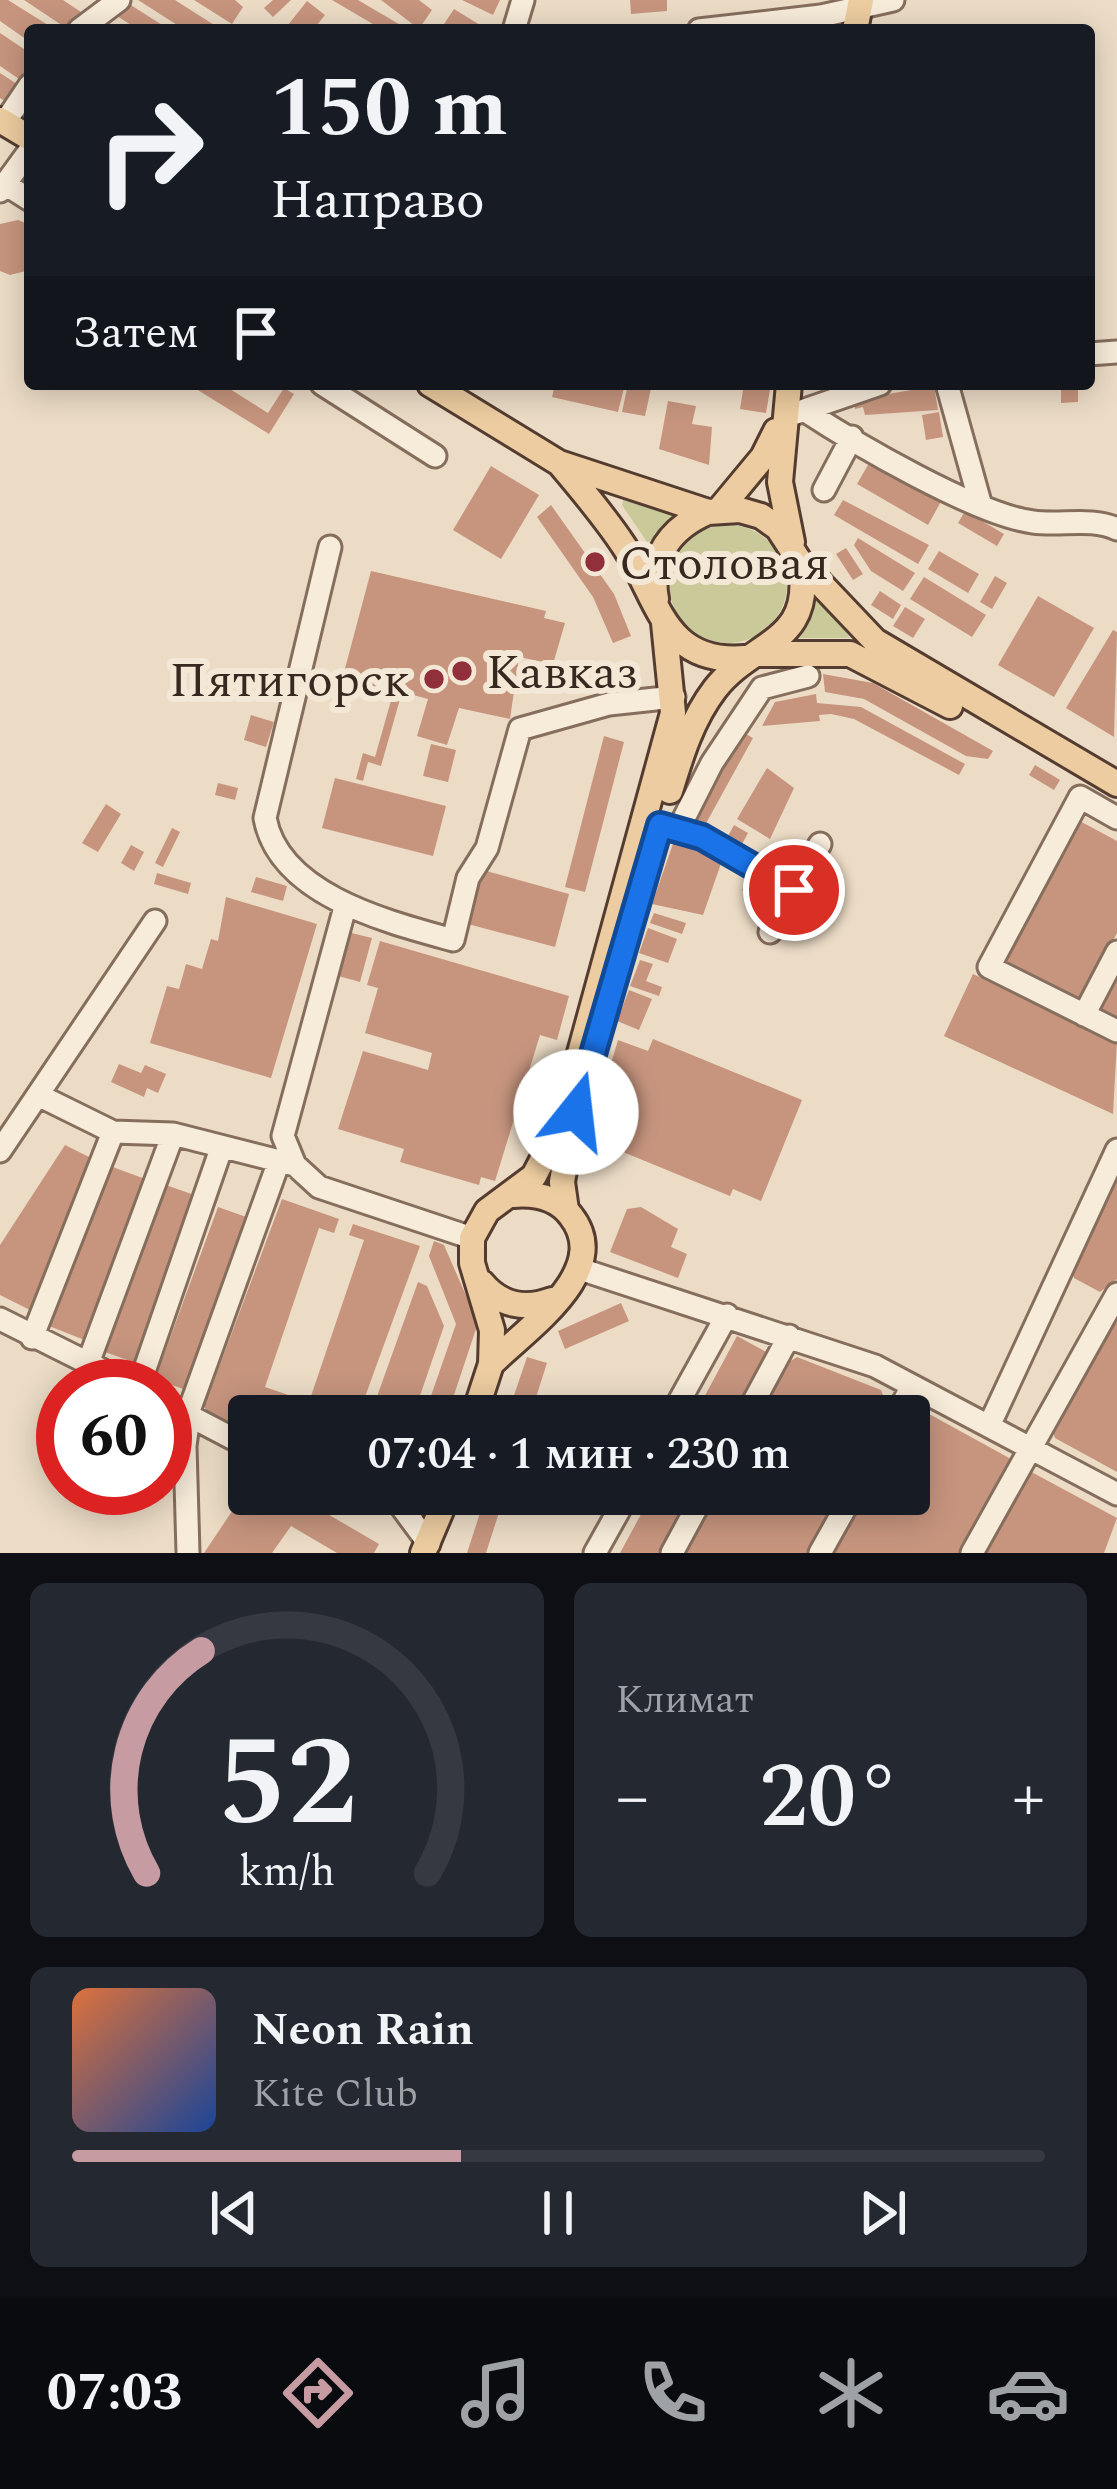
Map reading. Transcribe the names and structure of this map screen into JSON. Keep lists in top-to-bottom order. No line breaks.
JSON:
{"places":["Столовая","Кавказ","Пятигорск"],"page":{"turn":["150 m","Направо"],"then":"Затем","limit":"60","trip":"07:04 · 1 мин · 230 m","tile":"Климат","heat":["−","20°","+"],"song":["Neon Rain","Kite Club"],"tabs":"07:03","gauge":["52","km/h"]}}
